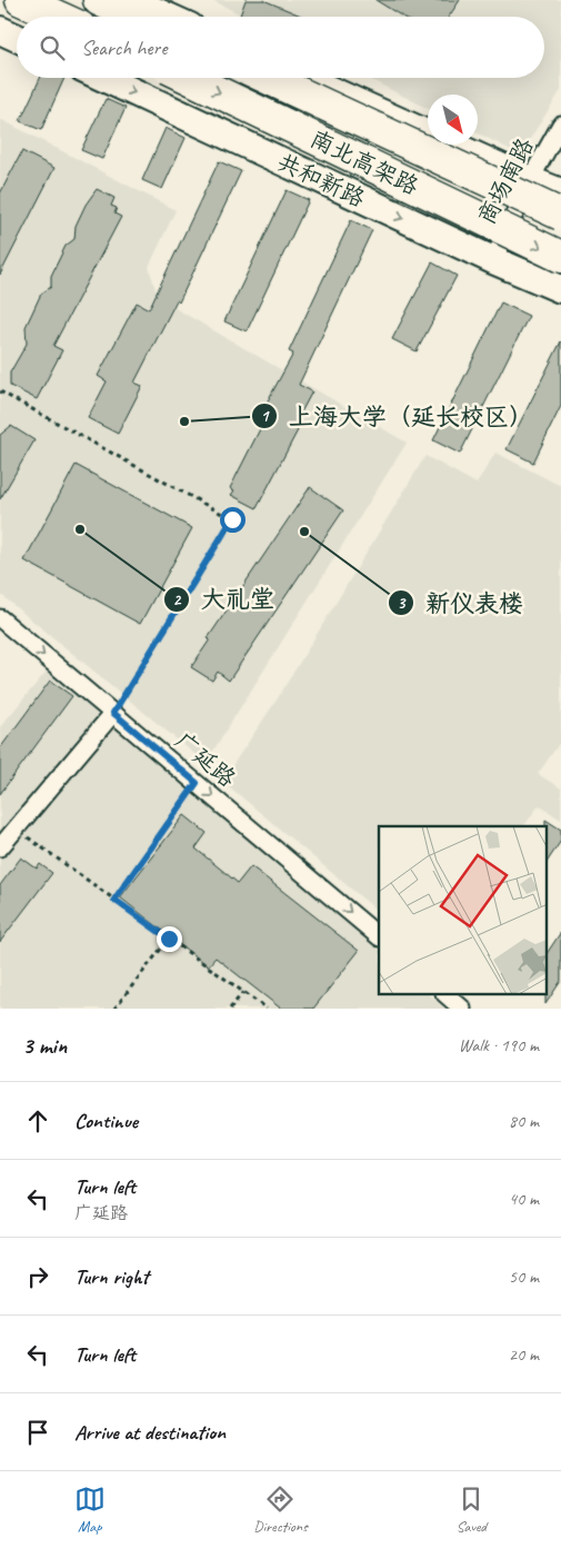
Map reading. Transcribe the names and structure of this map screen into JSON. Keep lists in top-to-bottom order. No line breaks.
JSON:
{"streets":{"highway":["南北高架路"],"main road":["共和新路"],"street":["商场南路","广延路"]},"crossings":[["共和新路","商场南路"]],"one_way":["广延路"],"places":["上海大学（延长校区）","大礼堂","新仪表楼"],"north":"bottom right","page":{"search":"Search here","heading":["3 min","Walk · 190 m"],"list":[["Continue","80 m"],["Turn left","广延路","40 m"],["Turn right","50 m"],["Turn left","20 m"],"Arrive at destination"],"nav":["Map","Directions","Saved"]}}
